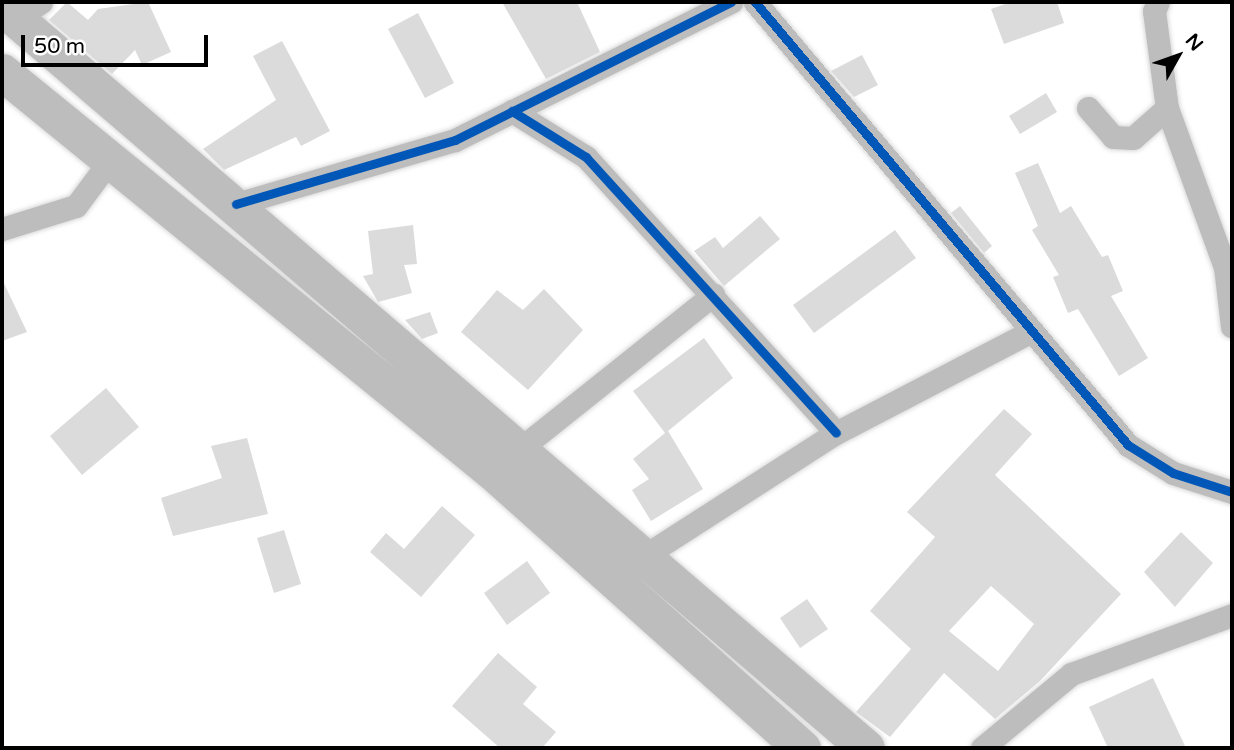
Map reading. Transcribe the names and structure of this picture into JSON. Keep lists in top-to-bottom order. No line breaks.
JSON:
{"scale_bar":"50 m","north":"top right"}
